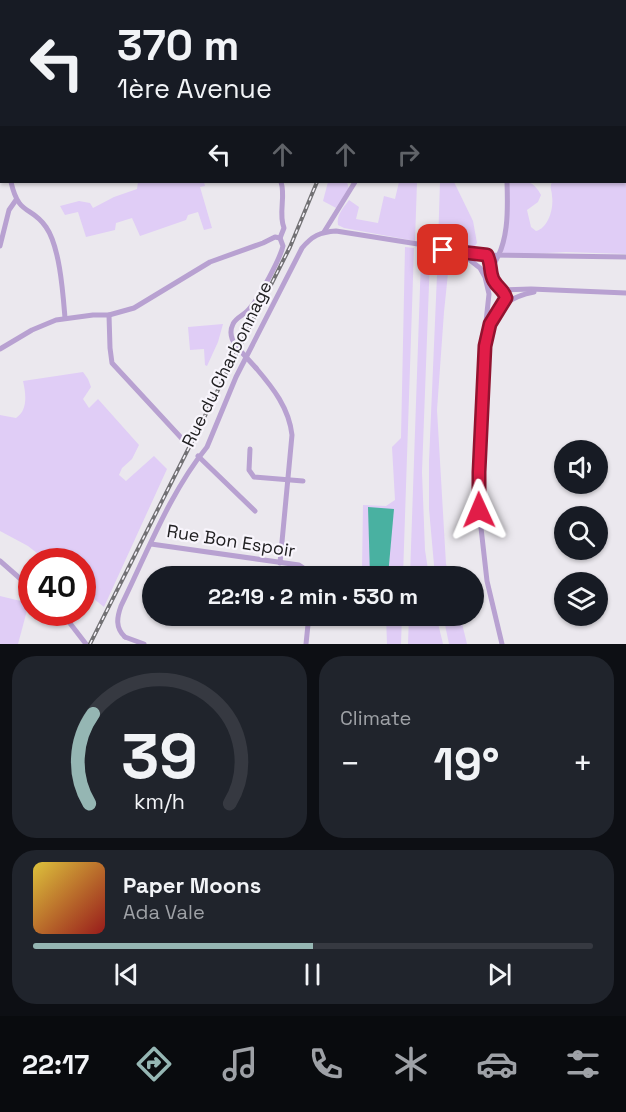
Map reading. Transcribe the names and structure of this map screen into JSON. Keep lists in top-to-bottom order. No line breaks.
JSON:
{"streets":{"street":["Rue du Charbonnage","Rue Bon Espoir"]},"crossings":[["Rue du Charbonnage","Rue Bon Espoir"]],"page":{"turn":["370 m","1ère Avenue"],"limit":"40","trip":"22:19 · 2 min · 530 m","tile":"Climate","heat":["−","19°","+"],"song":["Paper Moons","Ada Vale"],"tabs":"22:17","gauge":["39","km/h"]}}
